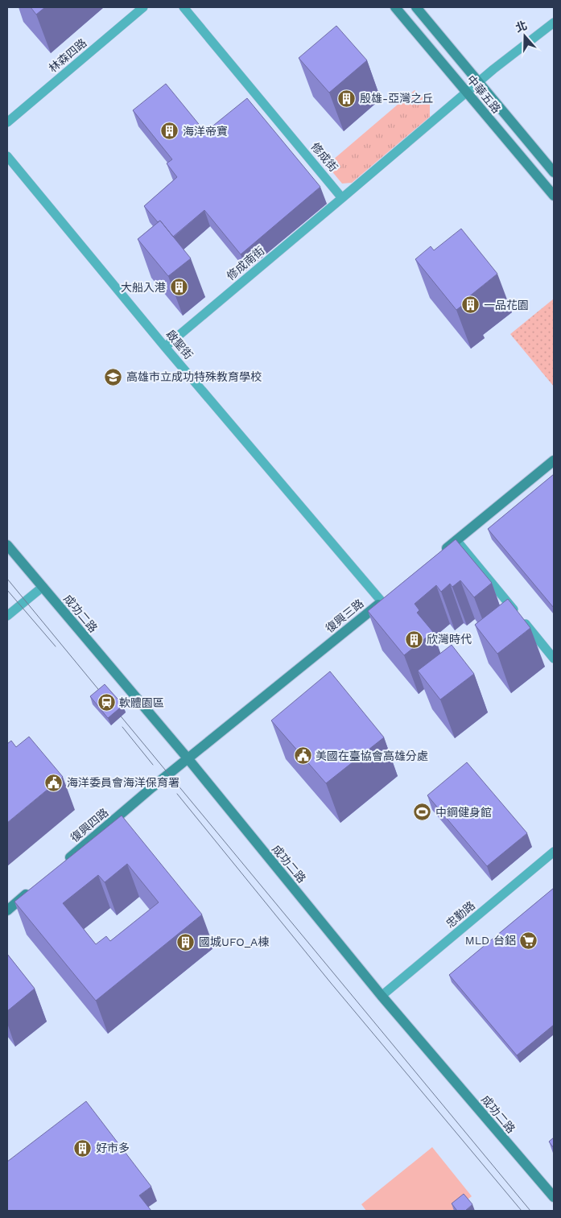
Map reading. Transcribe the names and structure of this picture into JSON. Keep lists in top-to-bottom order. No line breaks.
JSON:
{"streets":{"street":["林森四路","中華五路","修成街","修成南街","啟聖街","成功二路","復興三路","復興四路","忠勤路"]},"crossings":[["修成街","修成南街"],["修成南街","啟聖街"],["啟聖街","復興三路"],["成功二路","復興三路"],["成功二路","復興四路"],["成功二路","忠勤路"],["復興三路","復興四路"]],"places":{"building":["殷雄-亞灣之丘","海洋帝寶","大船入港","一品花園","欣灣時代","國城UFO_A棟","好市多"],"school or university":["高雄市立成功特殊教育學校"],"station":["軟體園區"],"public building":["美國在臺協會高雄分處","海洋委員會海洋保育署"],"sports":["中鋼健身館"],"supermarket":["MLD 台鋁"]},"north":"top"}
